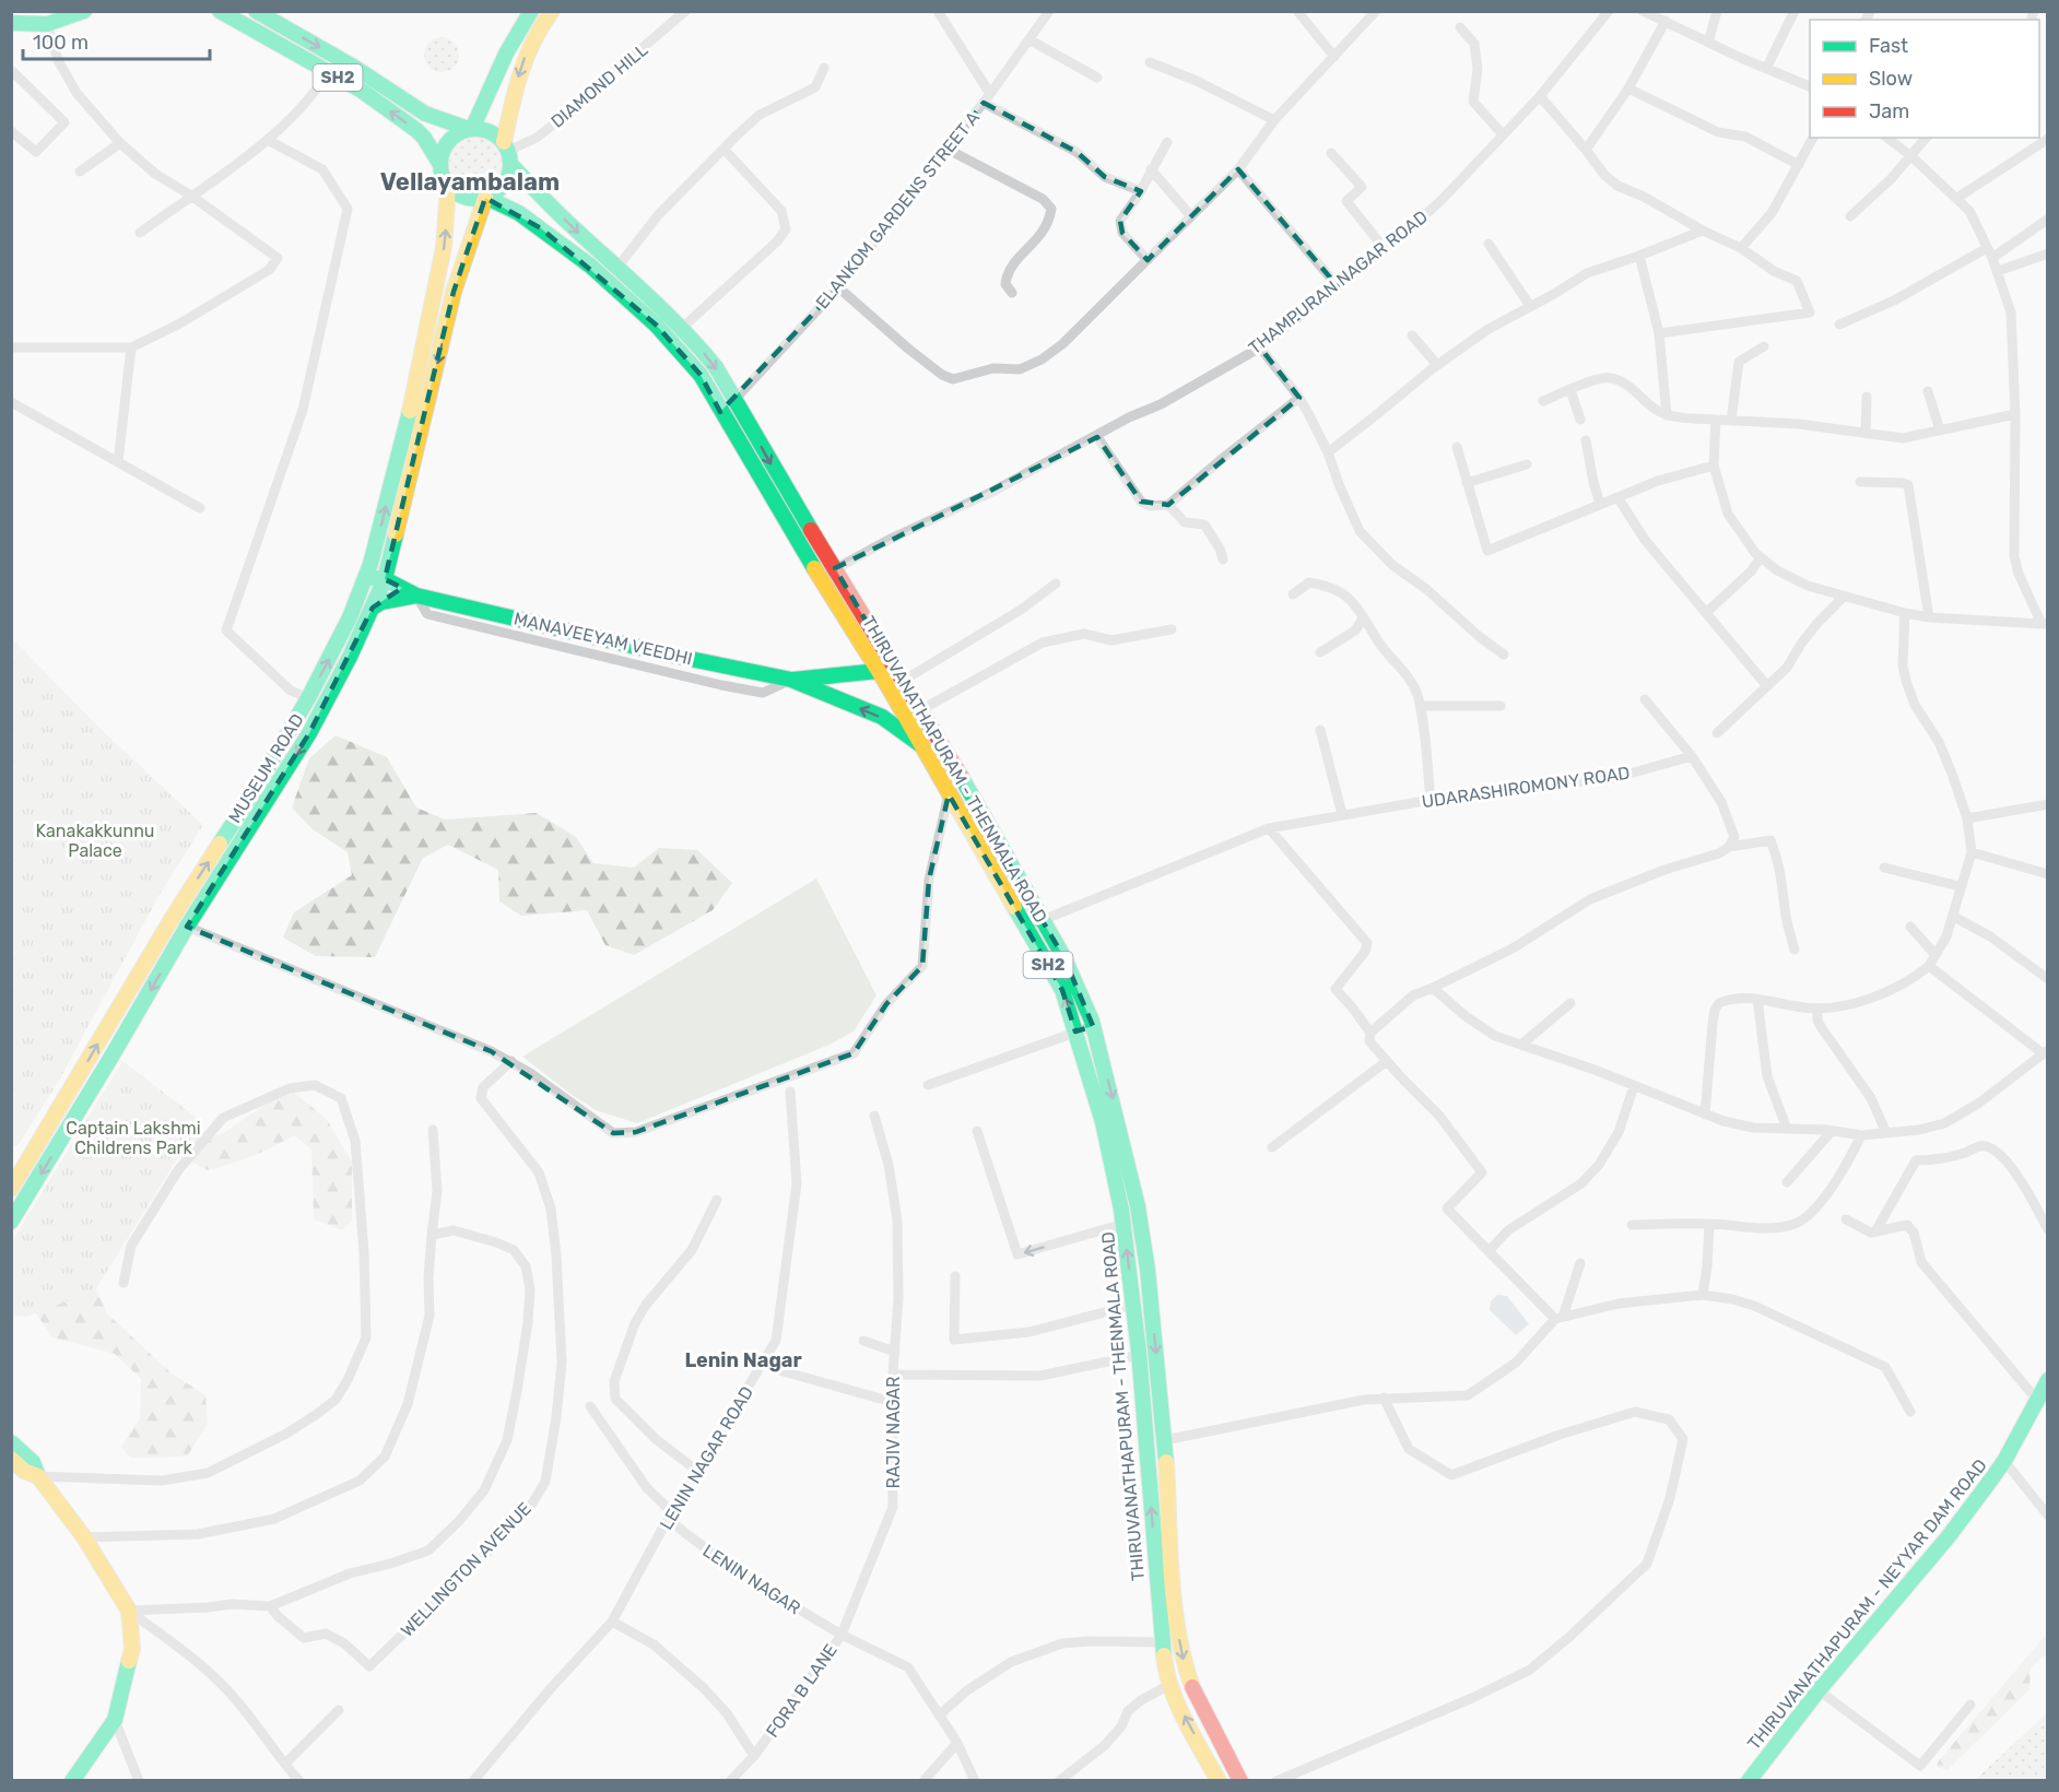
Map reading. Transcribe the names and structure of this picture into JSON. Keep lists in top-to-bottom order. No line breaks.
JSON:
{"streets":{"main road":["SH2","MANAVEEYAM VEEDHI","MUSEUM ROAD","THIRUVANATHAPURAM - THENMALA ROAD","THIRUVANATHAPURAM - NEYYAR DAM ROAD"],"street":["DIAMOND HILL","ELANKOM GARDENS STREET A","THAMPURAN NAGAR ROAD","UDARASHIROMONY ROAD","RAJIV NAGAR","LENIN NAGAR ROAD","WELLINGTON AVENUE","LENIN NAGAR","FORA B LANE"]},"crossings":[["SH2","DIAMOND HILL"],["SH2","MUSEUM ROAD"],["SH2","THIRUVANATHAPURAM - THENMALA ROAD"],["DIAMOND HILL","MUSEUM ROAD"],["DIAMOND HILL","THIRUVANATHAPURAM - THENMALA ROAD"],["ELANKOM GARDENS STREET A","THIRUVANATHAPURAM - THENMALA ROAD"],["THAMPURAN NAGAR ROAD","THIRUVANATHAPURAM - THENMALA ROAD"],["MANAVEEYAM VEEDHI","MUSEUM ROAD"],["MANAVEEYAM VEEDHI","THIRUVANATHAPURAM - THENMALA ROAD"],["MUSEUM ROAD","THIRUVANATHAPURAM - THENMALA ROAD"],["THIRUVANATHAPURAM - THENMALA ROAD","UDARASHIROMONY ROAD"],["RAJIV NAGAR","LENIN NAGAR"],["RAJIV NAGAR","FORA B LANE"],["LENIN NAGAR ROAD","LENIN NAGAR"],["LENIN NAGAR","FORA B LANE"]],"districts":["Vellayambalam","Lenin Nagar"],"parks":["Kanakakkunnu Palace","Captain Lakshmi Childrens Park"],"legend":["Fast","Slow","Jam"],"scale_bar":"100 m"}
